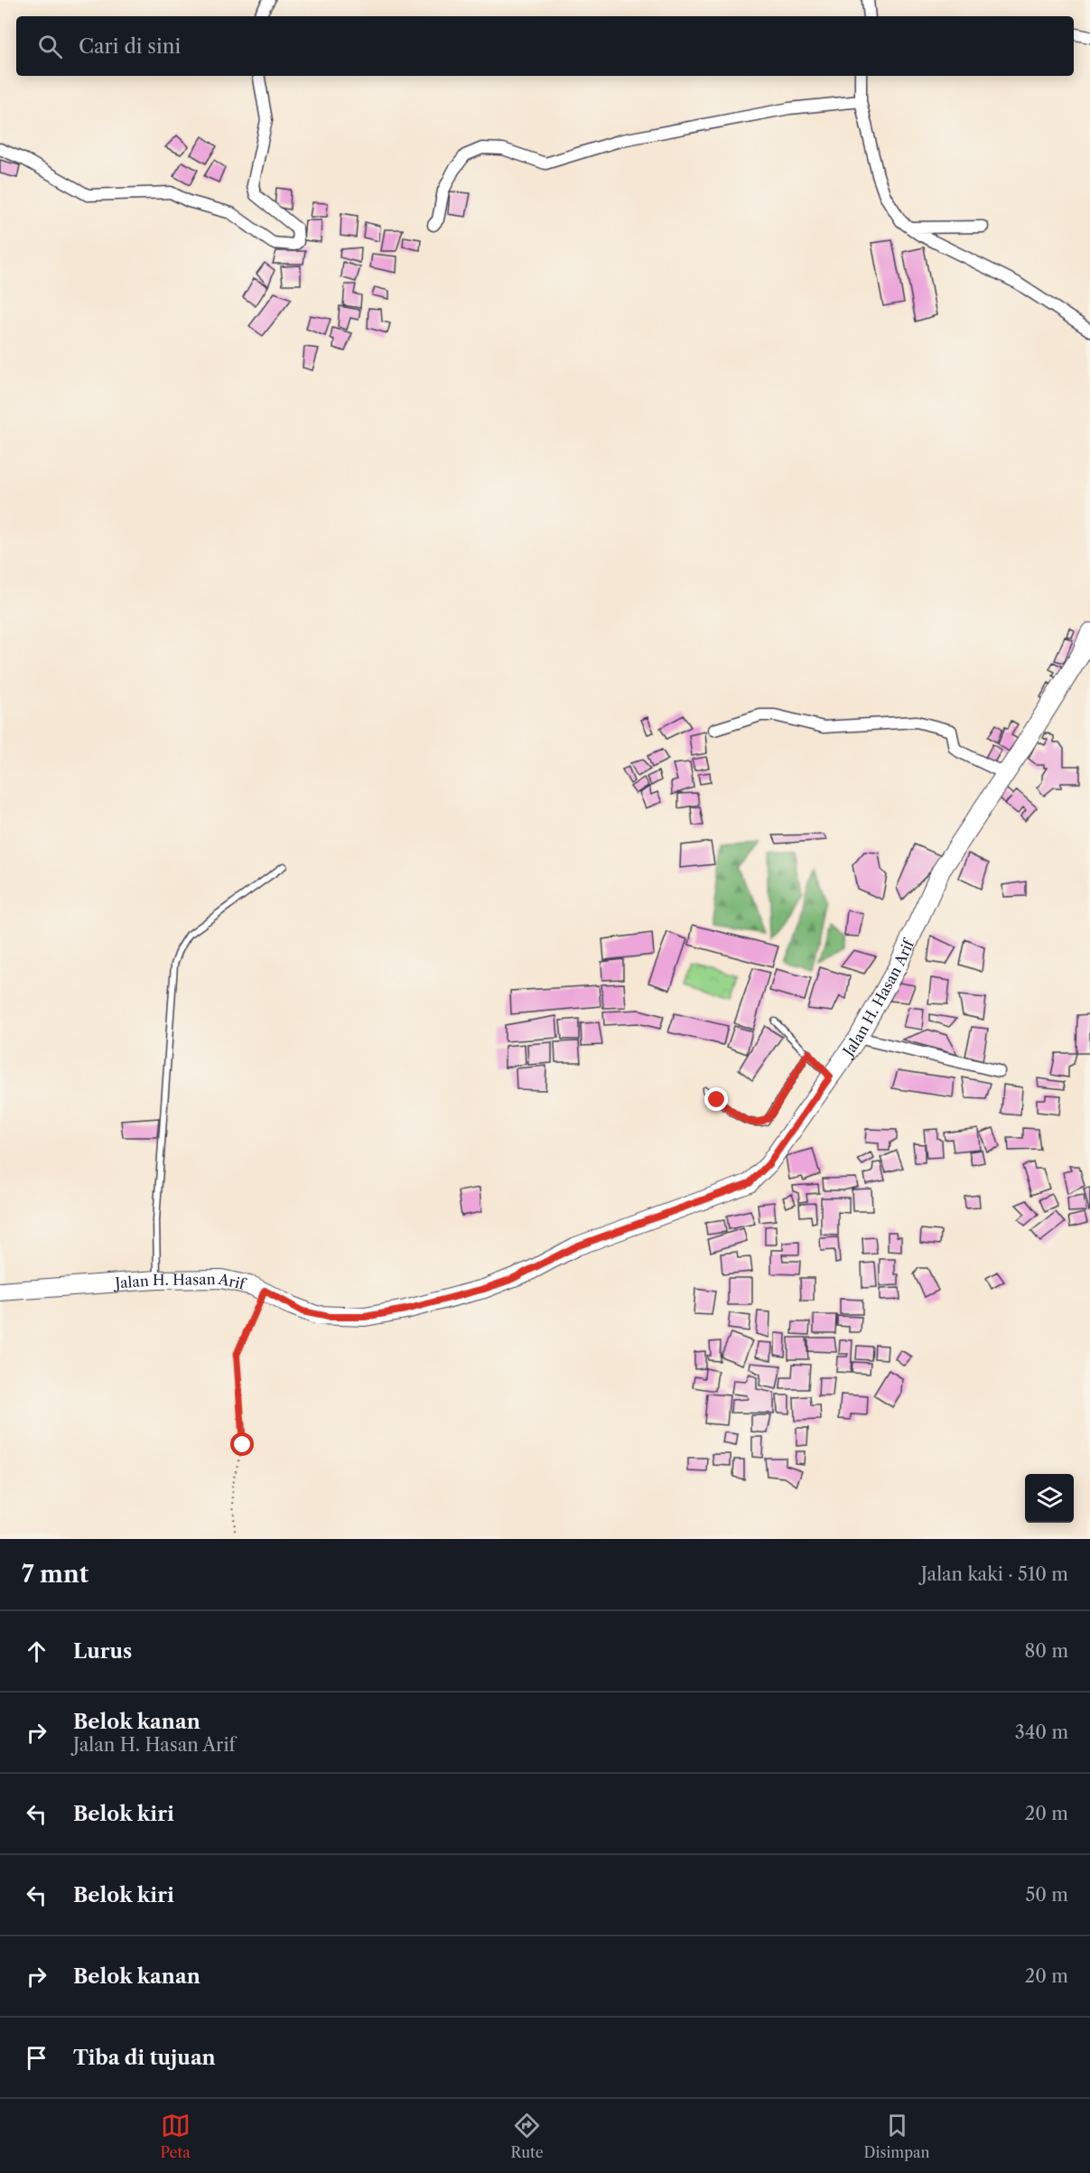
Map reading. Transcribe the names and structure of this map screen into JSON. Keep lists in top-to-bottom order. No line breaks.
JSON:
{"streets":{"main road":["Jalan H. Hasan Arif"]},"page":{"search":"Cari di sini","heading":["7 mnt","Jalan kaki · 510 m"],"list":[["Lurus","80 m"],["Belok kanan","Jalan H. Hasan Arif","340 m"],["Belok kiri","20 m"],["Belok kiri","50 m"],["Belok kanan","20 m"],"Tiba di tujuan"],"nav":["Peta","Rute","Disimpan"]}}
